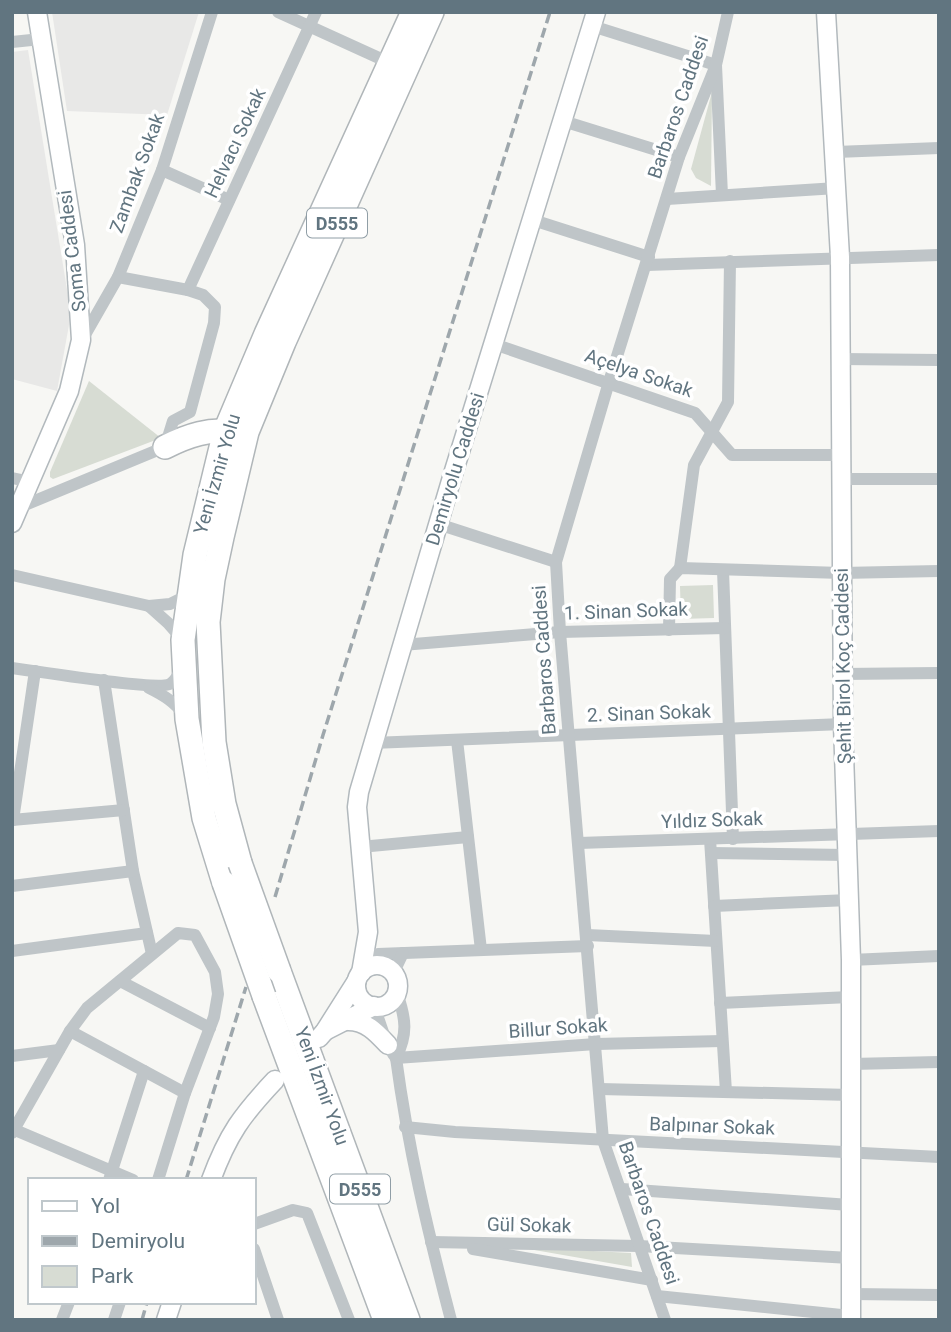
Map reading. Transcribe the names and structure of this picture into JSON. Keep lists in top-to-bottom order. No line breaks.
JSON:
{"streets":{"highway":["D555","Yeni İzmir Yolu"],"main road":["Soma Caddesi","Demiryolu Caddesi","Şehit Birol Koç Caddesi"],"street":["Barbaros Caddesi","Helvacı Sokak","Zambak Sokak","Açelya Sokak","1. Sinan Sokak","2. Sinan Sokak","Yıldız Sokak","Billur Sokak","Balpınar Sokak","Gül Sokak"]},"crossings":[["Barbaros Caddesi","Açelya Sokak"],["Barbaros Caddesi","1. Sinan Sokak"],["Barbaros Caddesi","2. Sinan Sokak"],["Barbaros Caddesi","Yıldız Sokak"],["Barbaros Caddesi","Billur Sokak"],["Barbaros Caddesi","Balpınar Sokak"],["Barbaros Caddesi","Gül Sokak"],["Zambak Sokak","Soma Caddesi"],["Açelya Sokak","Demiryolu Caddesi"],["Açelya Sokak","Şehit Birol Koç Caddesi"],["Demiryolu Caddesi","1. Sinan Sokak"],["Demiryolu Caddesi","2. Sinan Sokak"],["Şehit Birol Koç Caddesi","2. Sinan Sokak"],["Şehit Birol Koç Caddesi","Yıldız Sokak"],["Şehit Birol Koç Caddesi","Balpınar Sokak"],["Şehit Birol Koç Caddesi","Gül Sokak"]],"legend":["Yol","Demiryolu","Park"]}
